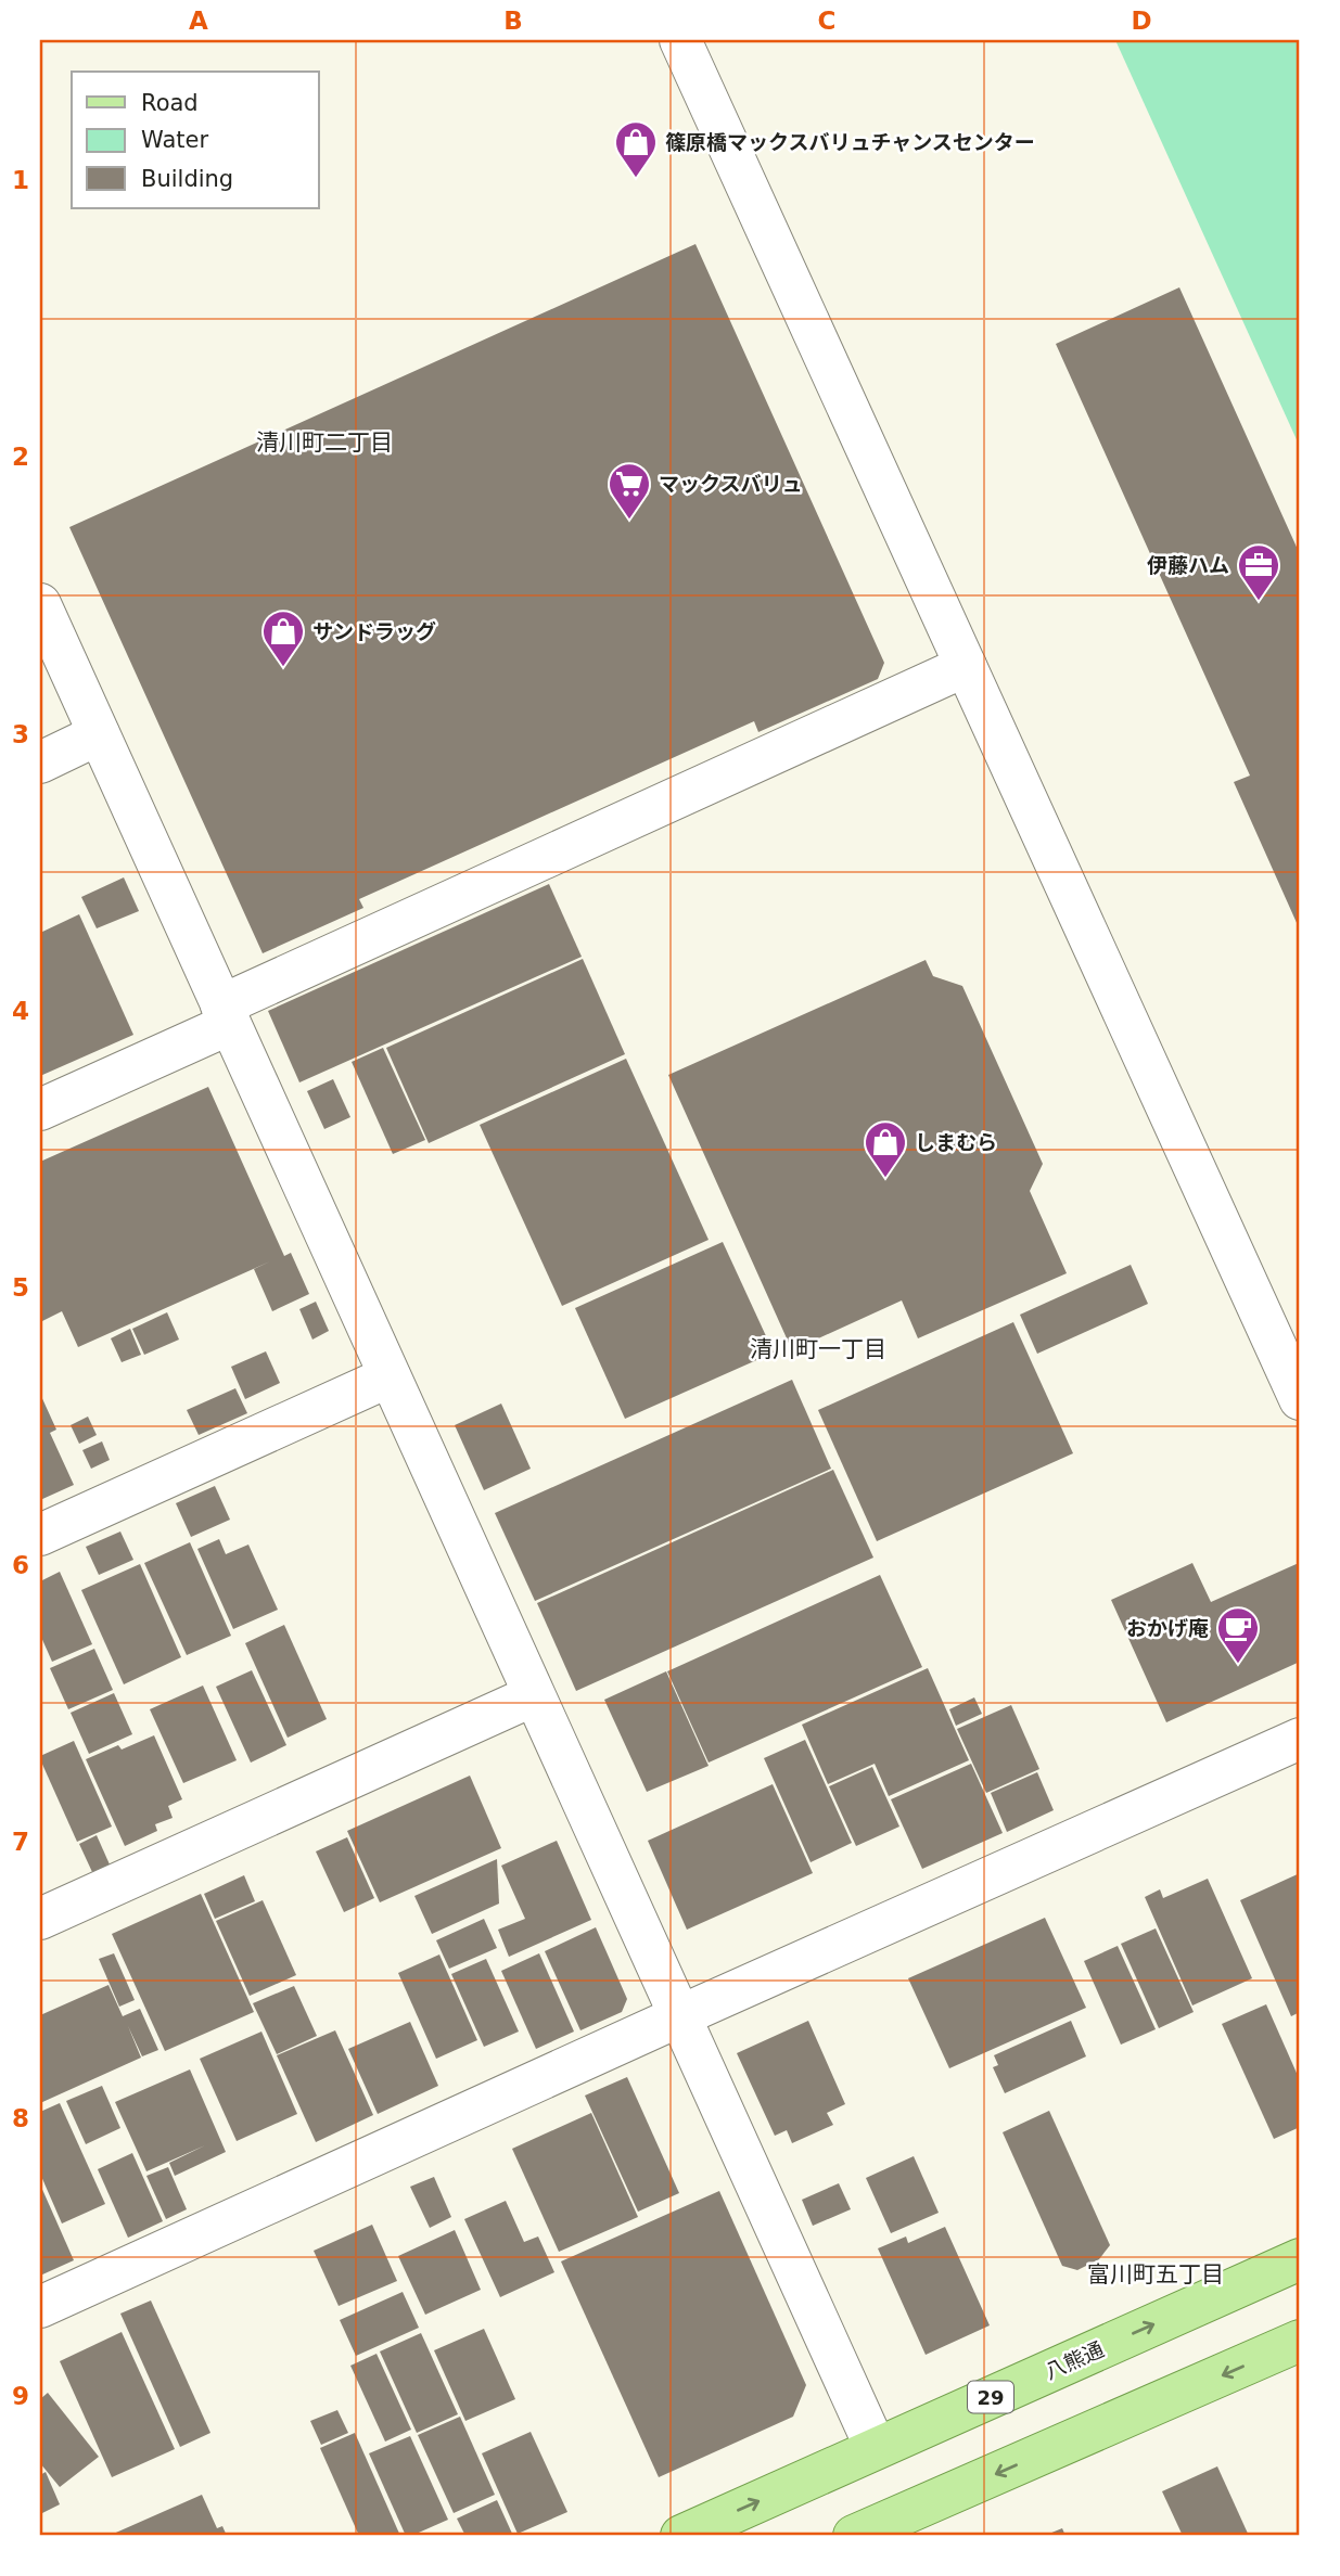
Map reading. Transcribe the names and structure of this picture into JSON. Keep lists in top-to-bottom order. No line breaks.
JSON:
{"streets":{"main road":["八熊通","29"]},"districts":["清川町二丁目","清川町一丁目","富川町五丁目"],"places":{"shop":["篠原橋マックスバリュチャンスセンター","サンドラッグ","しまむら"],"supermarket":["マックスバリュ"],"office":["伊藤ハム"],"cafe":["おかげ庵"]},"legend":["Road","Water","Building"],"grid":{"columns":["A","B","C","D"],"rows":["1","2","3","4","5","6","7","8","9"]}}
